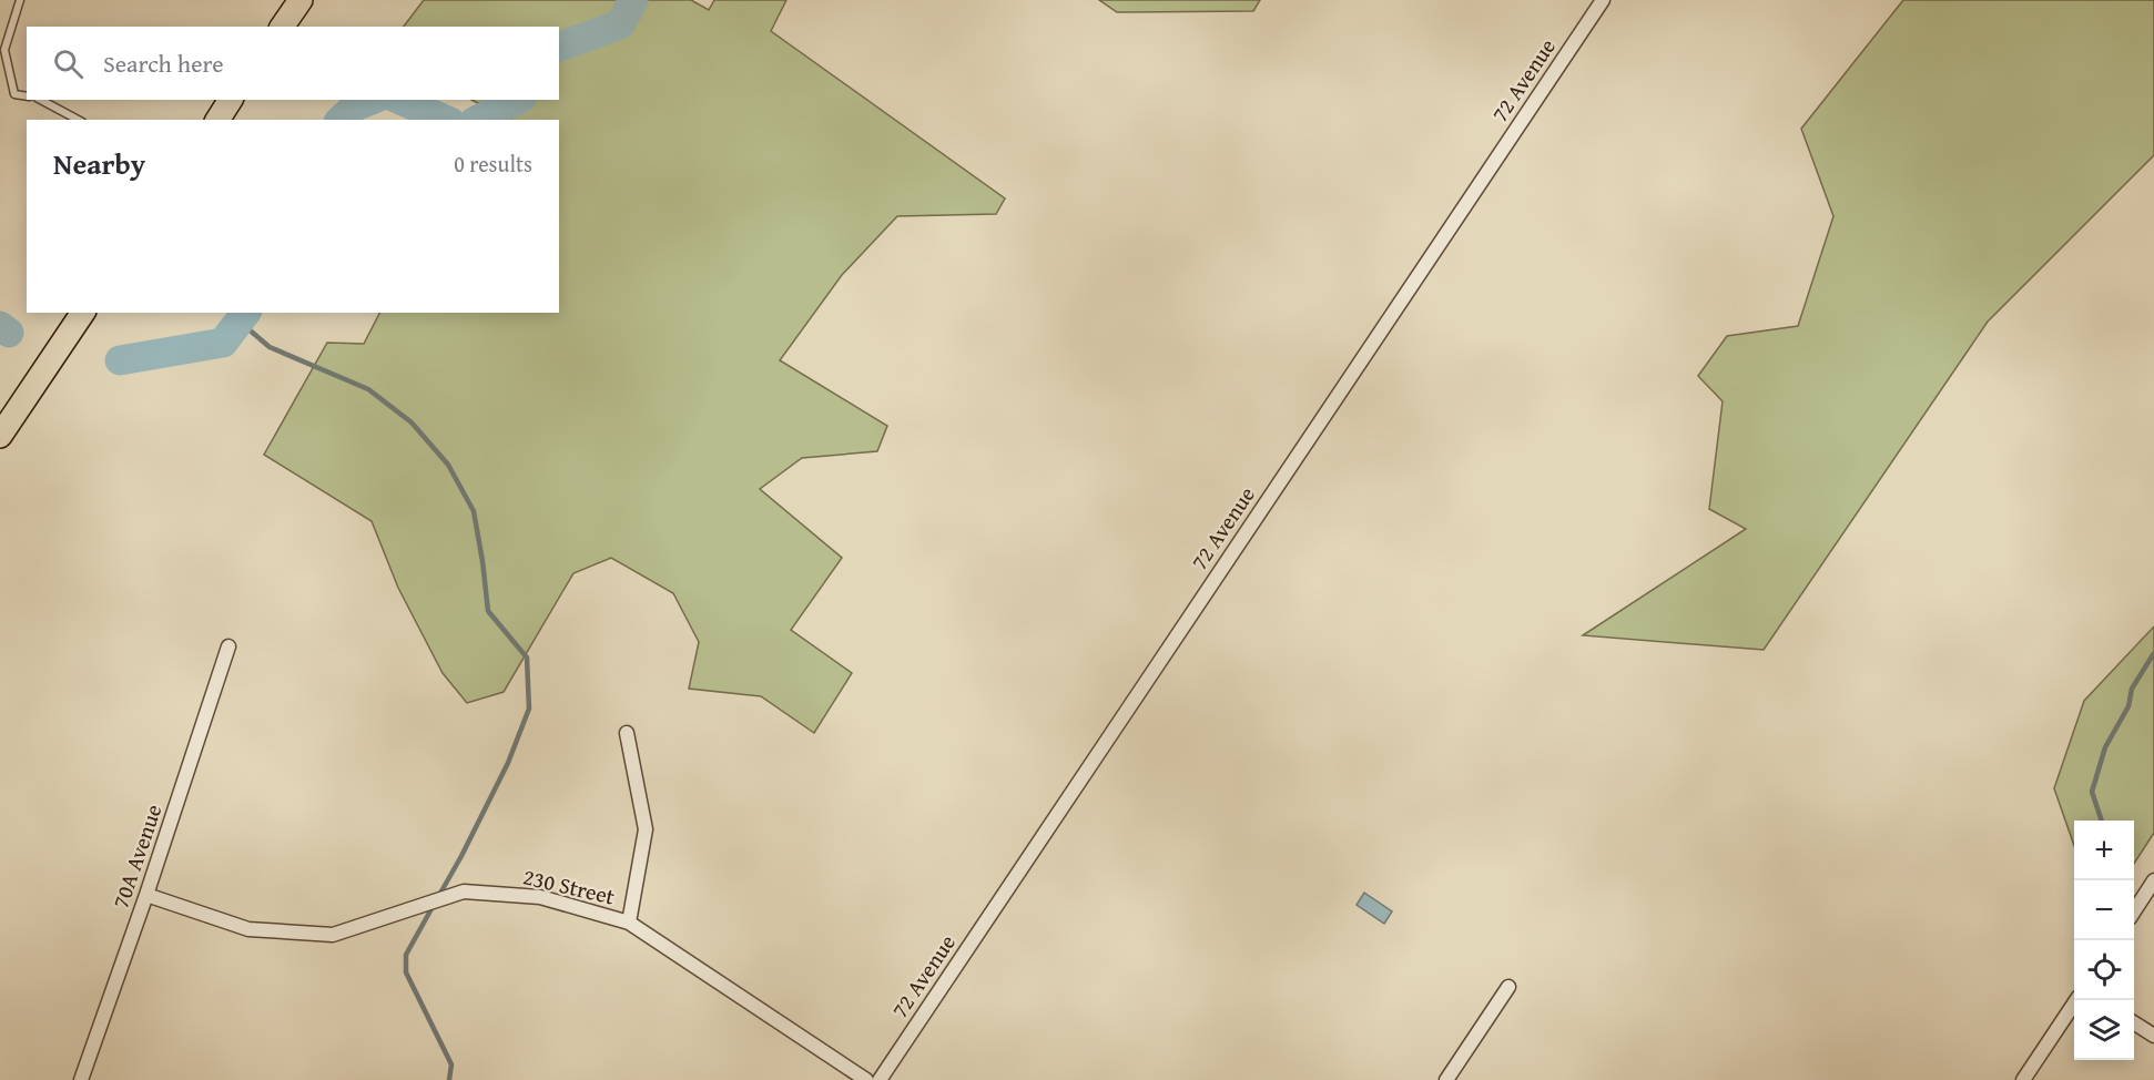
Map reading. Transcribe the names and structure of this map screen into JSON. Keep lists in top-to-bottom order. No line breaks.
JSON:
{"streets":{"street":["72 Avenue","70A Avenue","230 Street"]},"crossings":[["70A Avenue","230 Street"]],"page":{"search":"Search here","heading":["Nearby","0 results"],"map_buttons":["+","−"]}}
